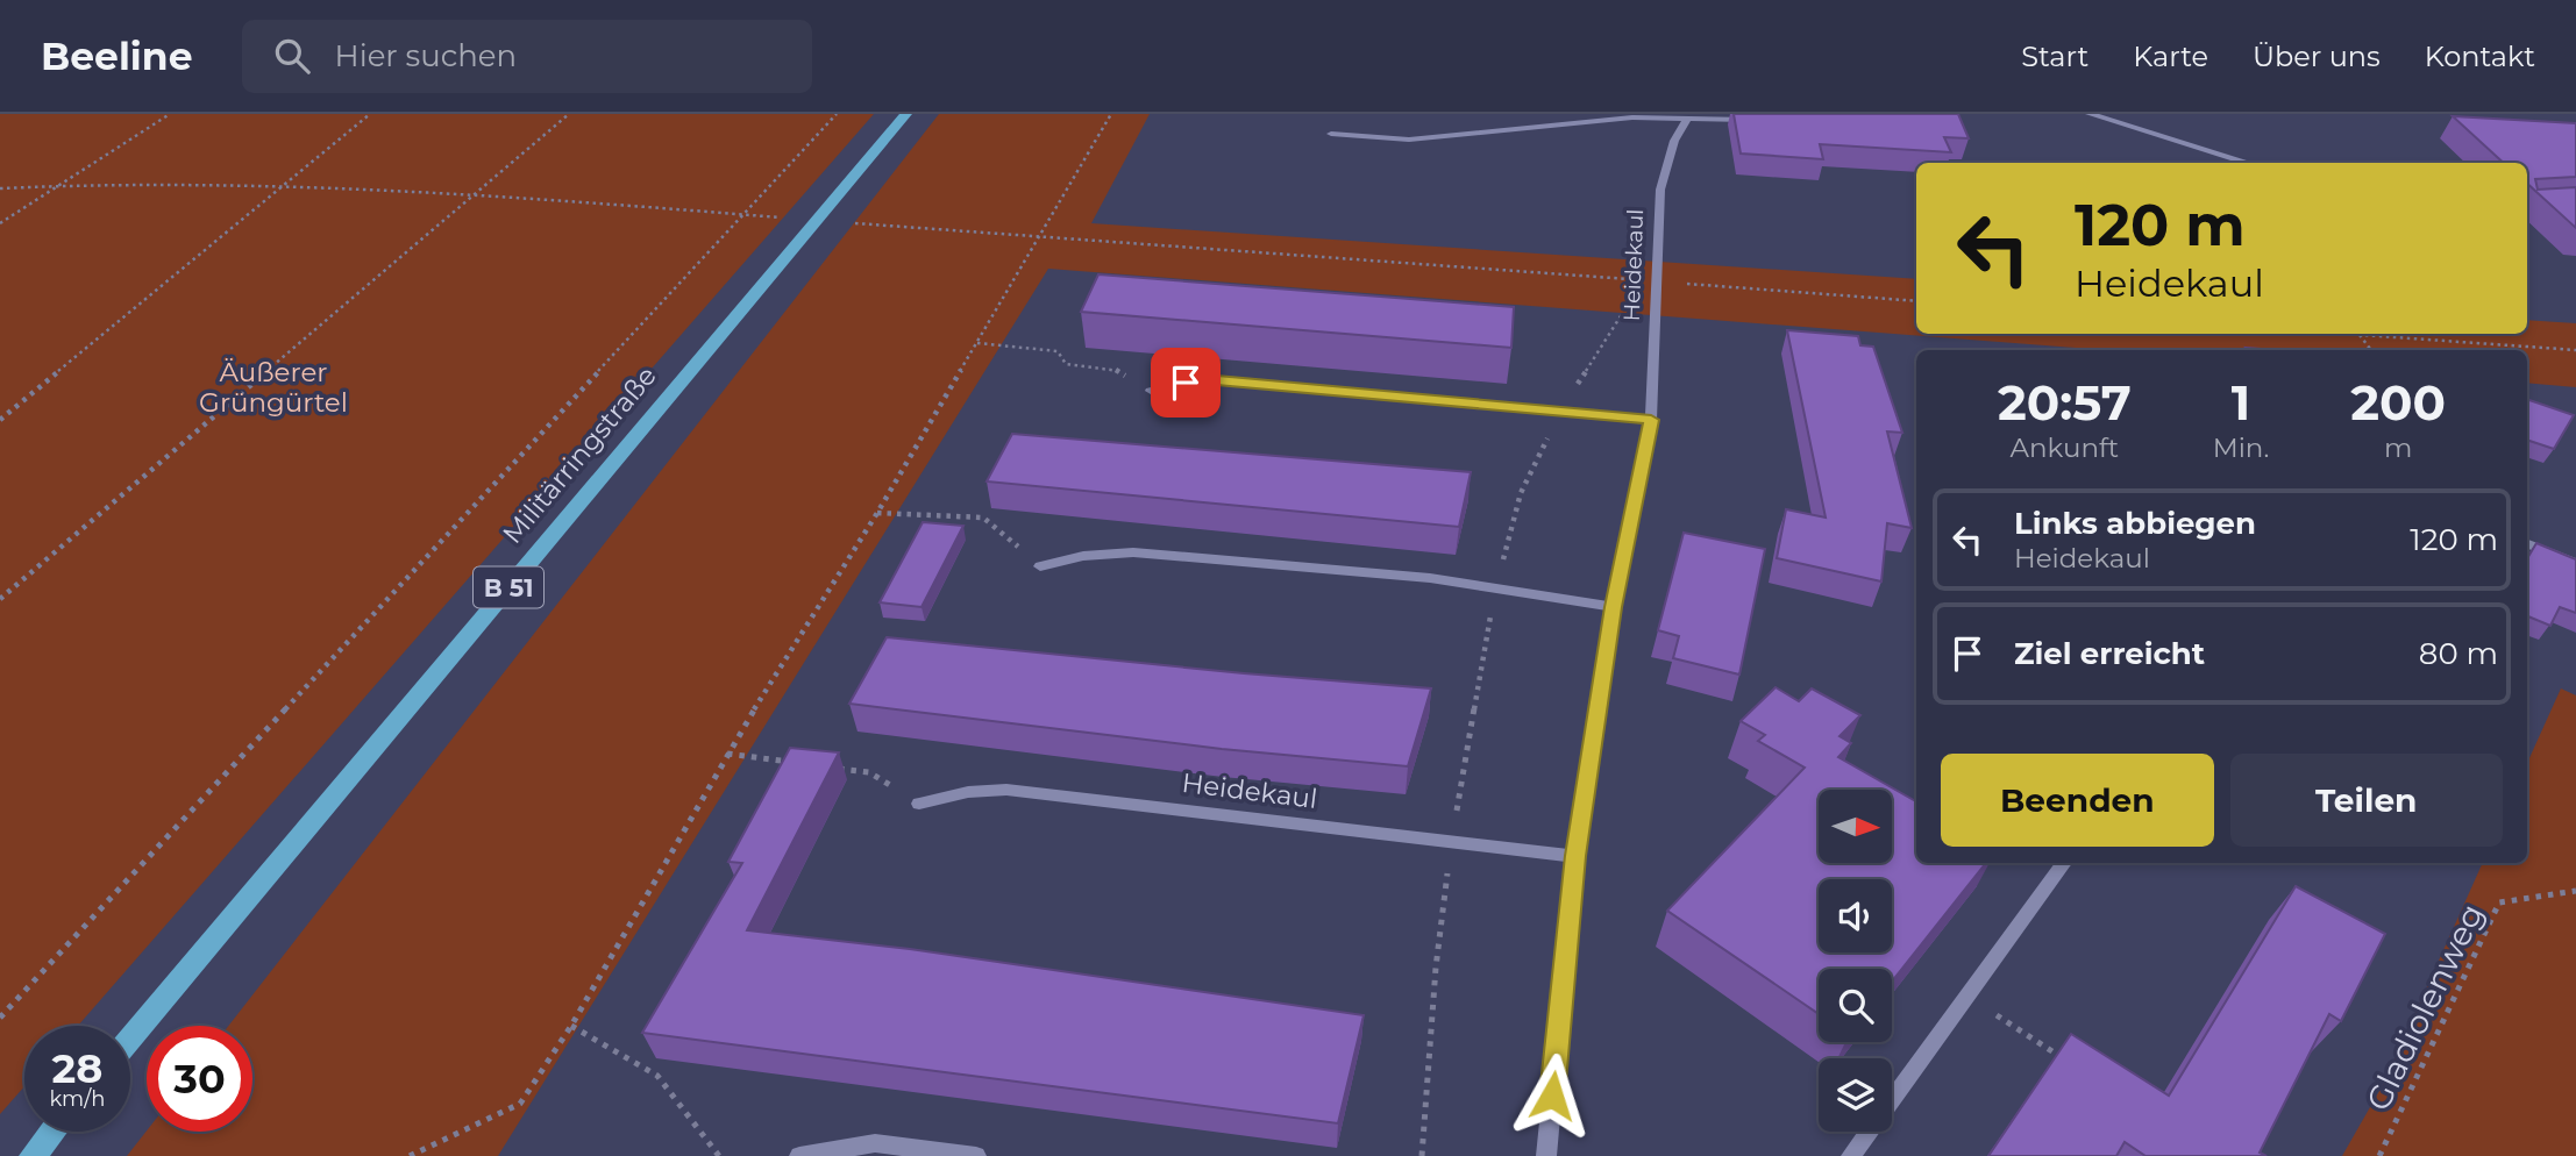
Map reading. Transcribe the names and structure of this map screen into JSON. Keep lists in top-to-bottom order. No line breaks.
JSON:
{"streets":{"main road":["Militärringstraße","B 51"],"street":["Heidekaul"],"path":["Gladiolenweg"]},"parks":["Äußerer Grüngürtel"],"north":"right","page":{"header":"Beeline","search":"Hier suchen","nav":["Start","Karte","Über uns","Kontakt"],"turn":["120 m","Heidekaul"],"eta":["20:57","Ankunft","1","Min.","200","m"],"list":[{"name":"Links abbiegen","note":"Heidekaul","value":"120 m"},{"name":"Ziel erreicht","value":"80 m"}],"buttons":["Beenden","Teilen"],"speed":"28 km/h","limit":"30"}}
